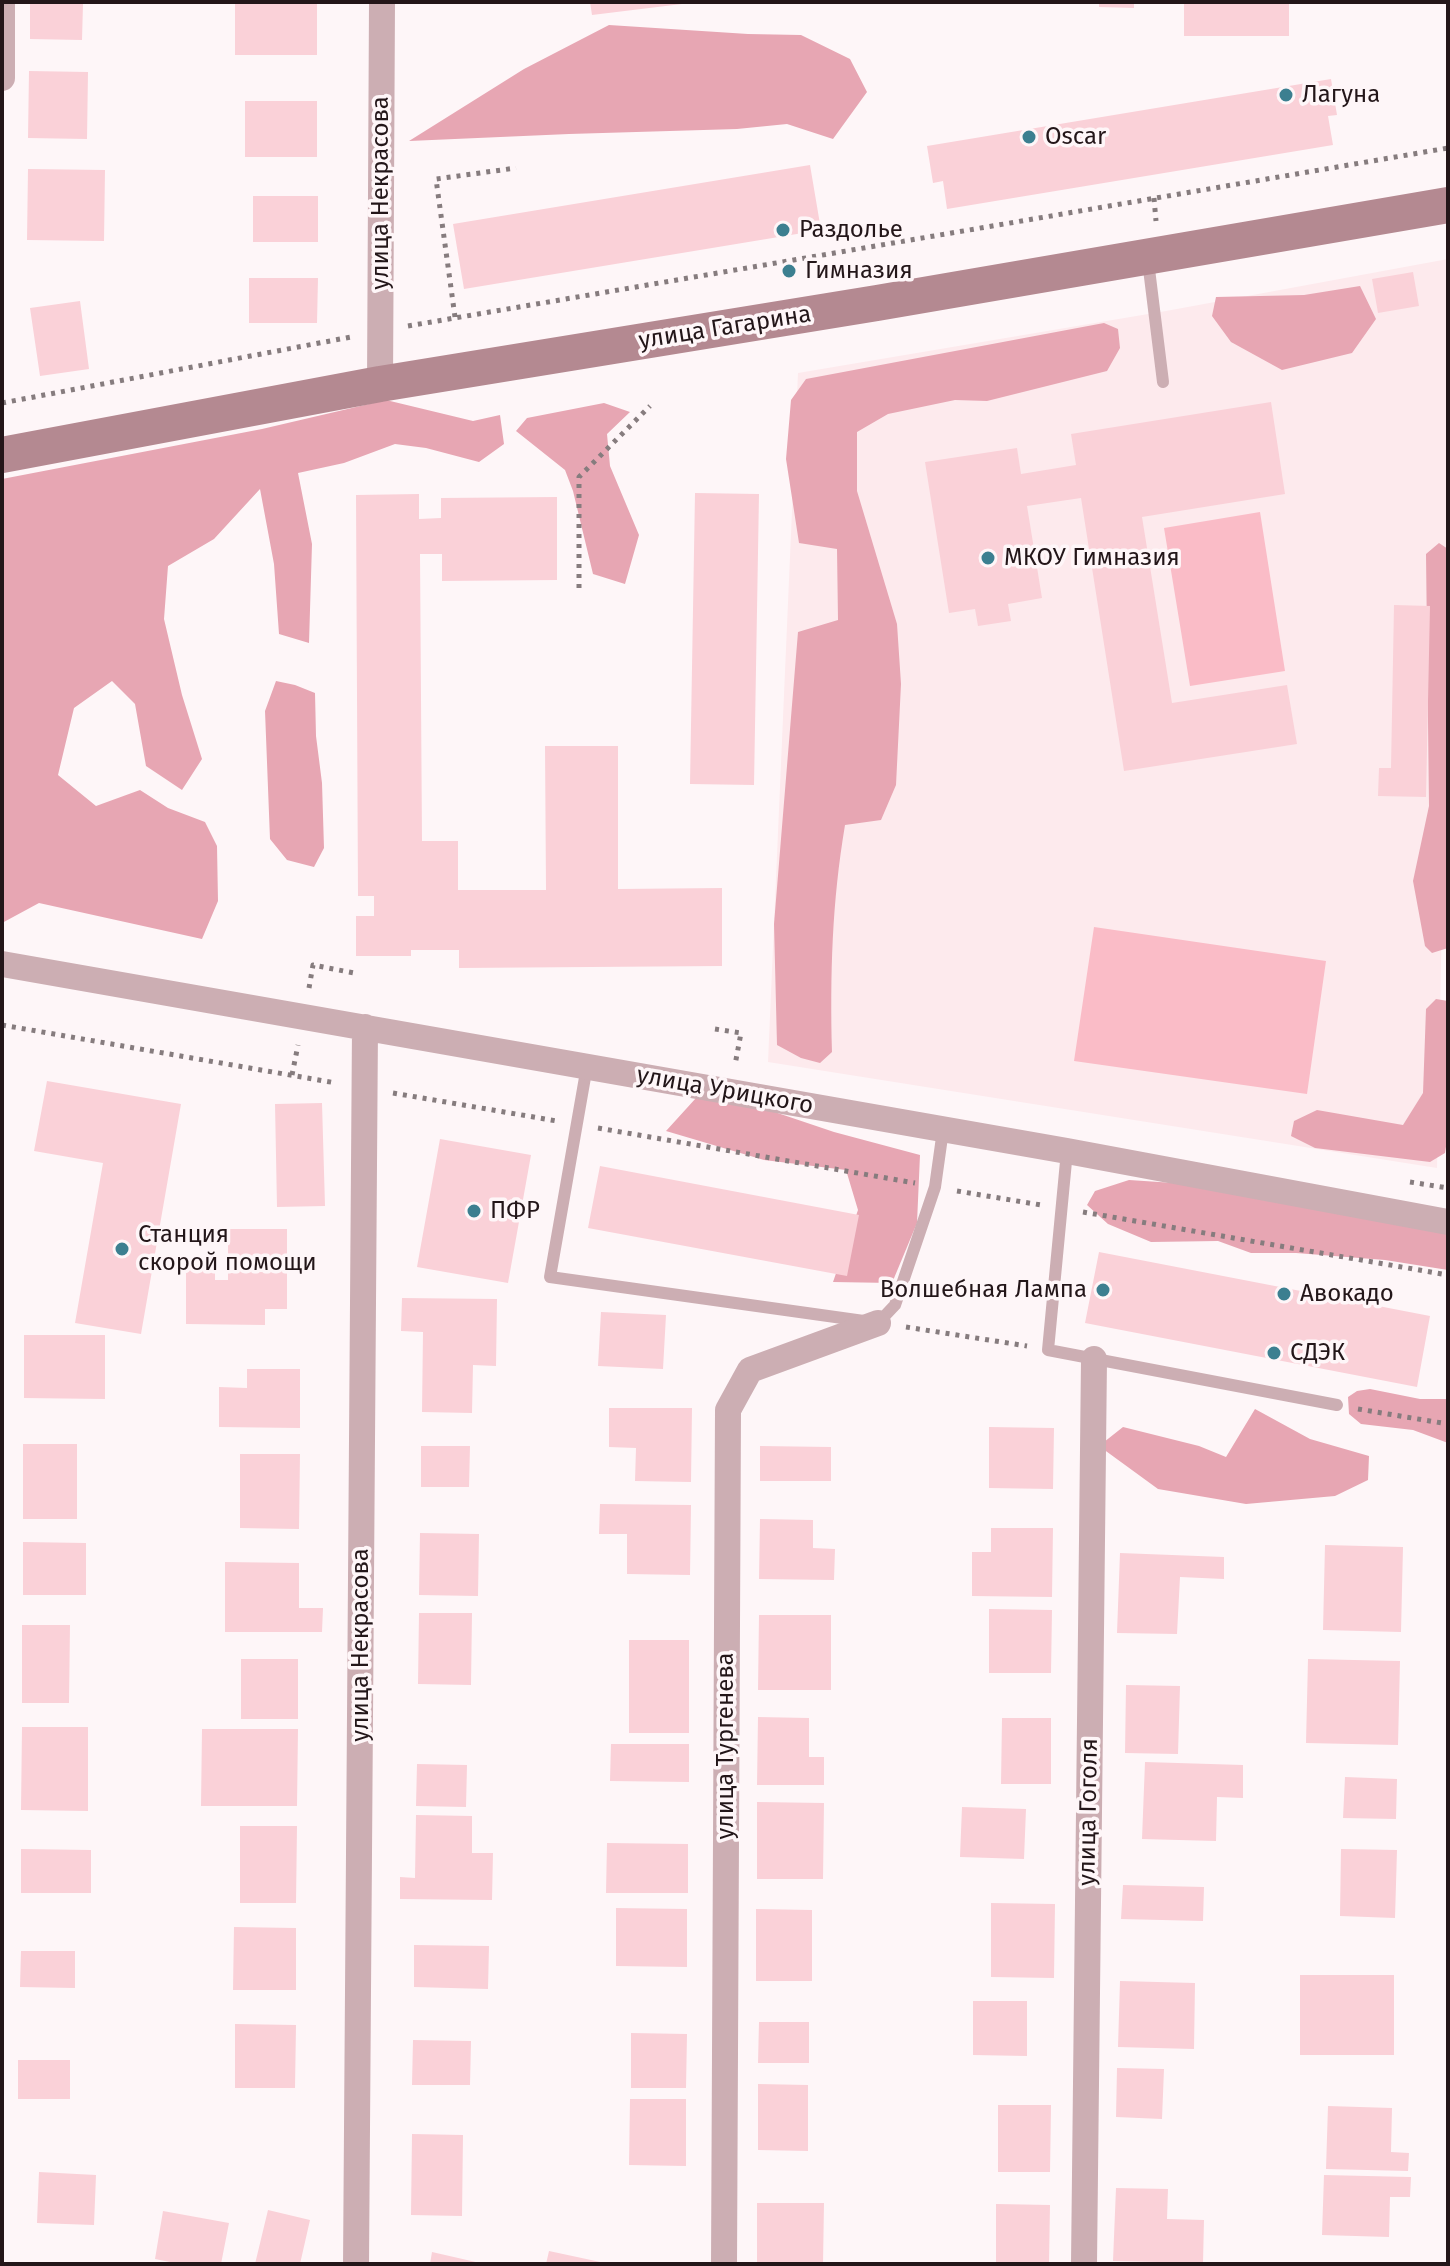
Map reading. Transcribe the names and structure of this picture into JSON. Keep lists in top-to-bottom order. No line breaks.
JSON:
{"streets":{"street":["улица Некрасова","улица Гагарина","улица Урицкого","улица Тургенева","улица Гоголя"]},"crossings":[["улица Некрасова","улица Гагарина"],["улица Некрасова","улица Урицкого"]],"places":["Лагуна","Oscar","Раздолье","Гимназия","МКОУ Гимназия","ПФР","Станция скорой помощи","Волшебная Лампа","Авокадо","СДЭК"]}
